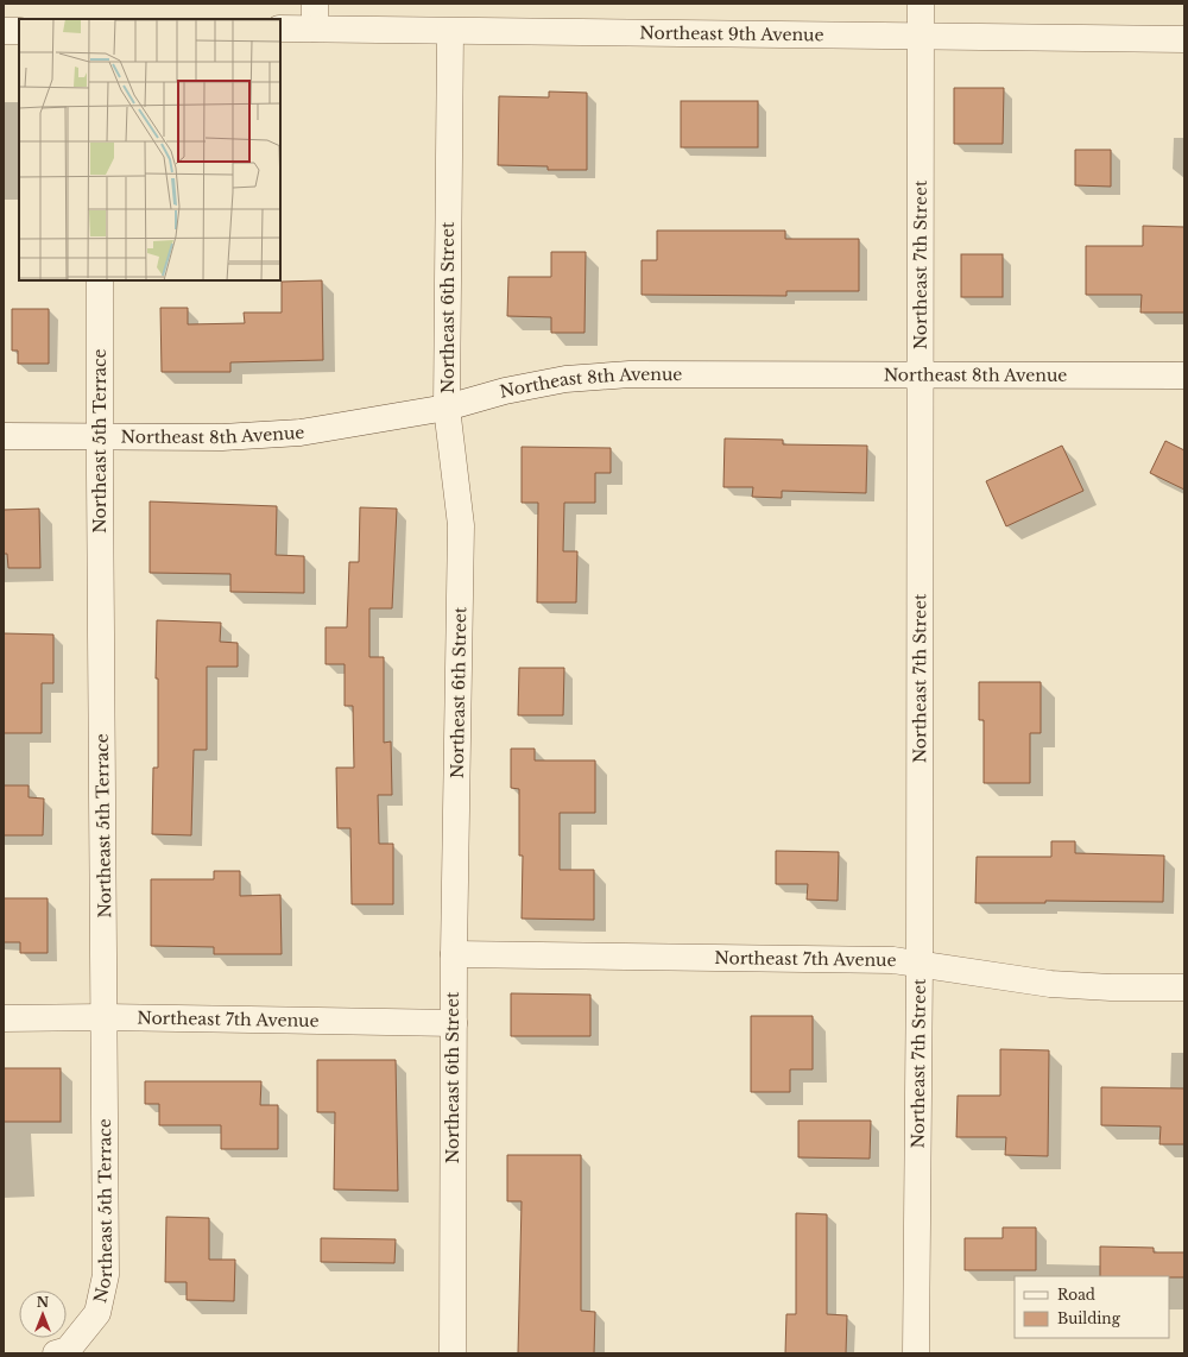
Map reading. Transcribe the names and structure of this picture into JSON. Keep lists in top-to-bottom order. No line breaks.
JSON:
{"streets":{"street":["Northeast 9th Avenue","Northeast 7th Street","Northeast 6th Street","Northeast 8th Avenue","Northeast 5th Terrace","Northeast 7th Avenue"]},"crossings":[["Northeast 9th Avenue","Northeast 7th Street"],["Northeast 9th Avenue","Northeast 6th Street"],["Northeast 7th Street","Northeast 8th Avenue"],["Northeast 7th Street","Northeast 7th Avenue"],["Northeast 6th Street","Northeast 8th Avenue"],["Northeast 6th Street","Northeast 7th Avenue"],["Northeast 8th Avenue","Northeast 5th Terrace"],["Northeast 5th Terrace","Northeast 7th Avenue"]],"legend":["Road","Building"],"north":"top"}
